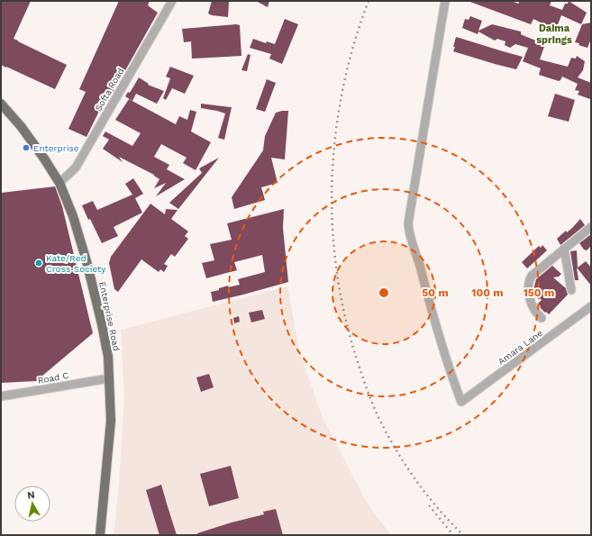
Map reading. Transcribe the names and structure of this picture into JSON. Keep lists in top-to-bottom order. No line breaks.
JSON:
{"streets":{"main road":["Enterprise Road"],"street":["Softa Road","Amara Lane","Road C"]},"crossings":[["Softa Road","Enterprise Road"],["Enterprise Road","Road C"]],"districts":["Daima springs"],"places":["Enterprise","Kate/Red Cross Society"],"north":"top","rings":["50 m","100 m","150 m"]}
